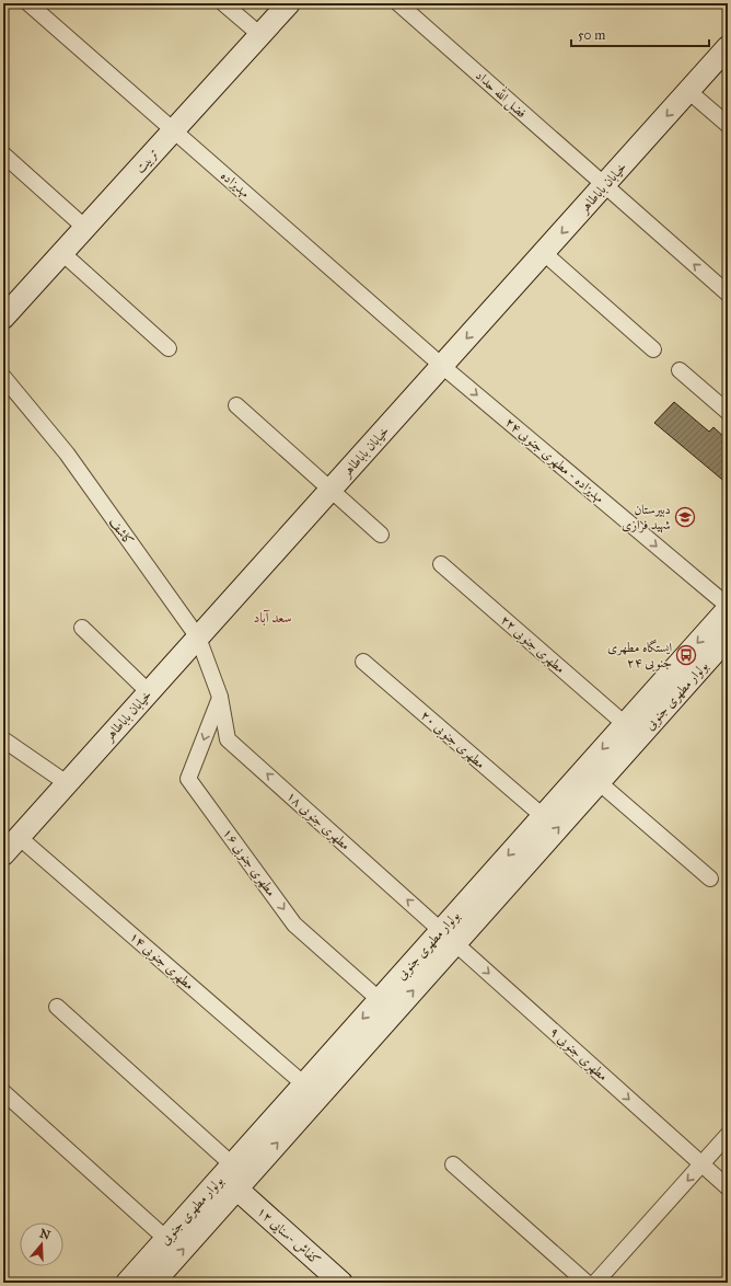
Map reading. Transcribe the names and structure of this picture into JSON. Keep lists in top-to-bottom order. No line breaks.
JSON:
{"streets":{"main road":["تربیت","خیابان باباطاهر","بولوار مطهری جنوبی","کفاش -سنایی ۱۲"],"street":["فضل الله حداد","مهدیزاده","مهدیزاده - مطهری جنوبی ۲۴","کاشف","مطهری جنوبی ۲۲","مطهری جنوبی ۲۰","مطهری جنوبی ۱۸","مطهری جنوبی ۱۶","مطهری جنوبی ۱۴","مطهری جنوبی ۹"]},"crossings":[["فضل الله حداد","خیابان باباطاهر"],["تربیت","مهدیزاده"],["مهدیزاده","خیابان باباطاهر"],["مهدیزاده","مهدیزاده - مطهری جنوبی ۲۴"],["خیابان باباطاهر","مهدیزاده - مطهری جنوبی ۲۴"],["خیابان باباطاهر","کاشف"],["خیابان باباطاهر","مطهری جنوبی ۱۴"],["مهدیزاده - مطهری جنوبی ۲۴","بولوار مطهری جنوبی"],["کاشف","مطهری جنوبی ۱۸"],["کاشف","مطهری جنوبی ۱۶"],["مطهری جنوبی ۲۲","بولوار مطهری جنوبی"],["بولوار مطهری جنوبی","مطهری جنوبی ۲۰"],["بولوار مطهری جنوبی","مطهری جنوبی ۱۸"],["بولوار مطهری جنوبی","مطهری جنوبی ۱۶"],["بولوار مطهری جنوبی","مطهری جنوبی ۱۴"],["بولوار مطهری جنوبی","مطهری جنوبی ۹"],["بولوار مطهری جنوبی","کفاش -سنایی ۱۲"],["مطهری جنوبی ۱۸","مطهری جنوبی ۱۶"],["مطهری جنوبی ۱۸","مطهری جنوبی ۹"]],"one_way":["مهدیزاده - مطهری جنوبی ۲۴","مطهری جنوبی ۱۸","مطهری جنوبی ۱۶","مطهری جنوبی ۹"],"districts":["سعد آباد"],"places":{"school or university":["دبیرستان شهید فرازی"],"bus stop":["ایستگاه مطهری جنوبی ۲۴"]},"scale_bar":"50 m","north":"top"}
